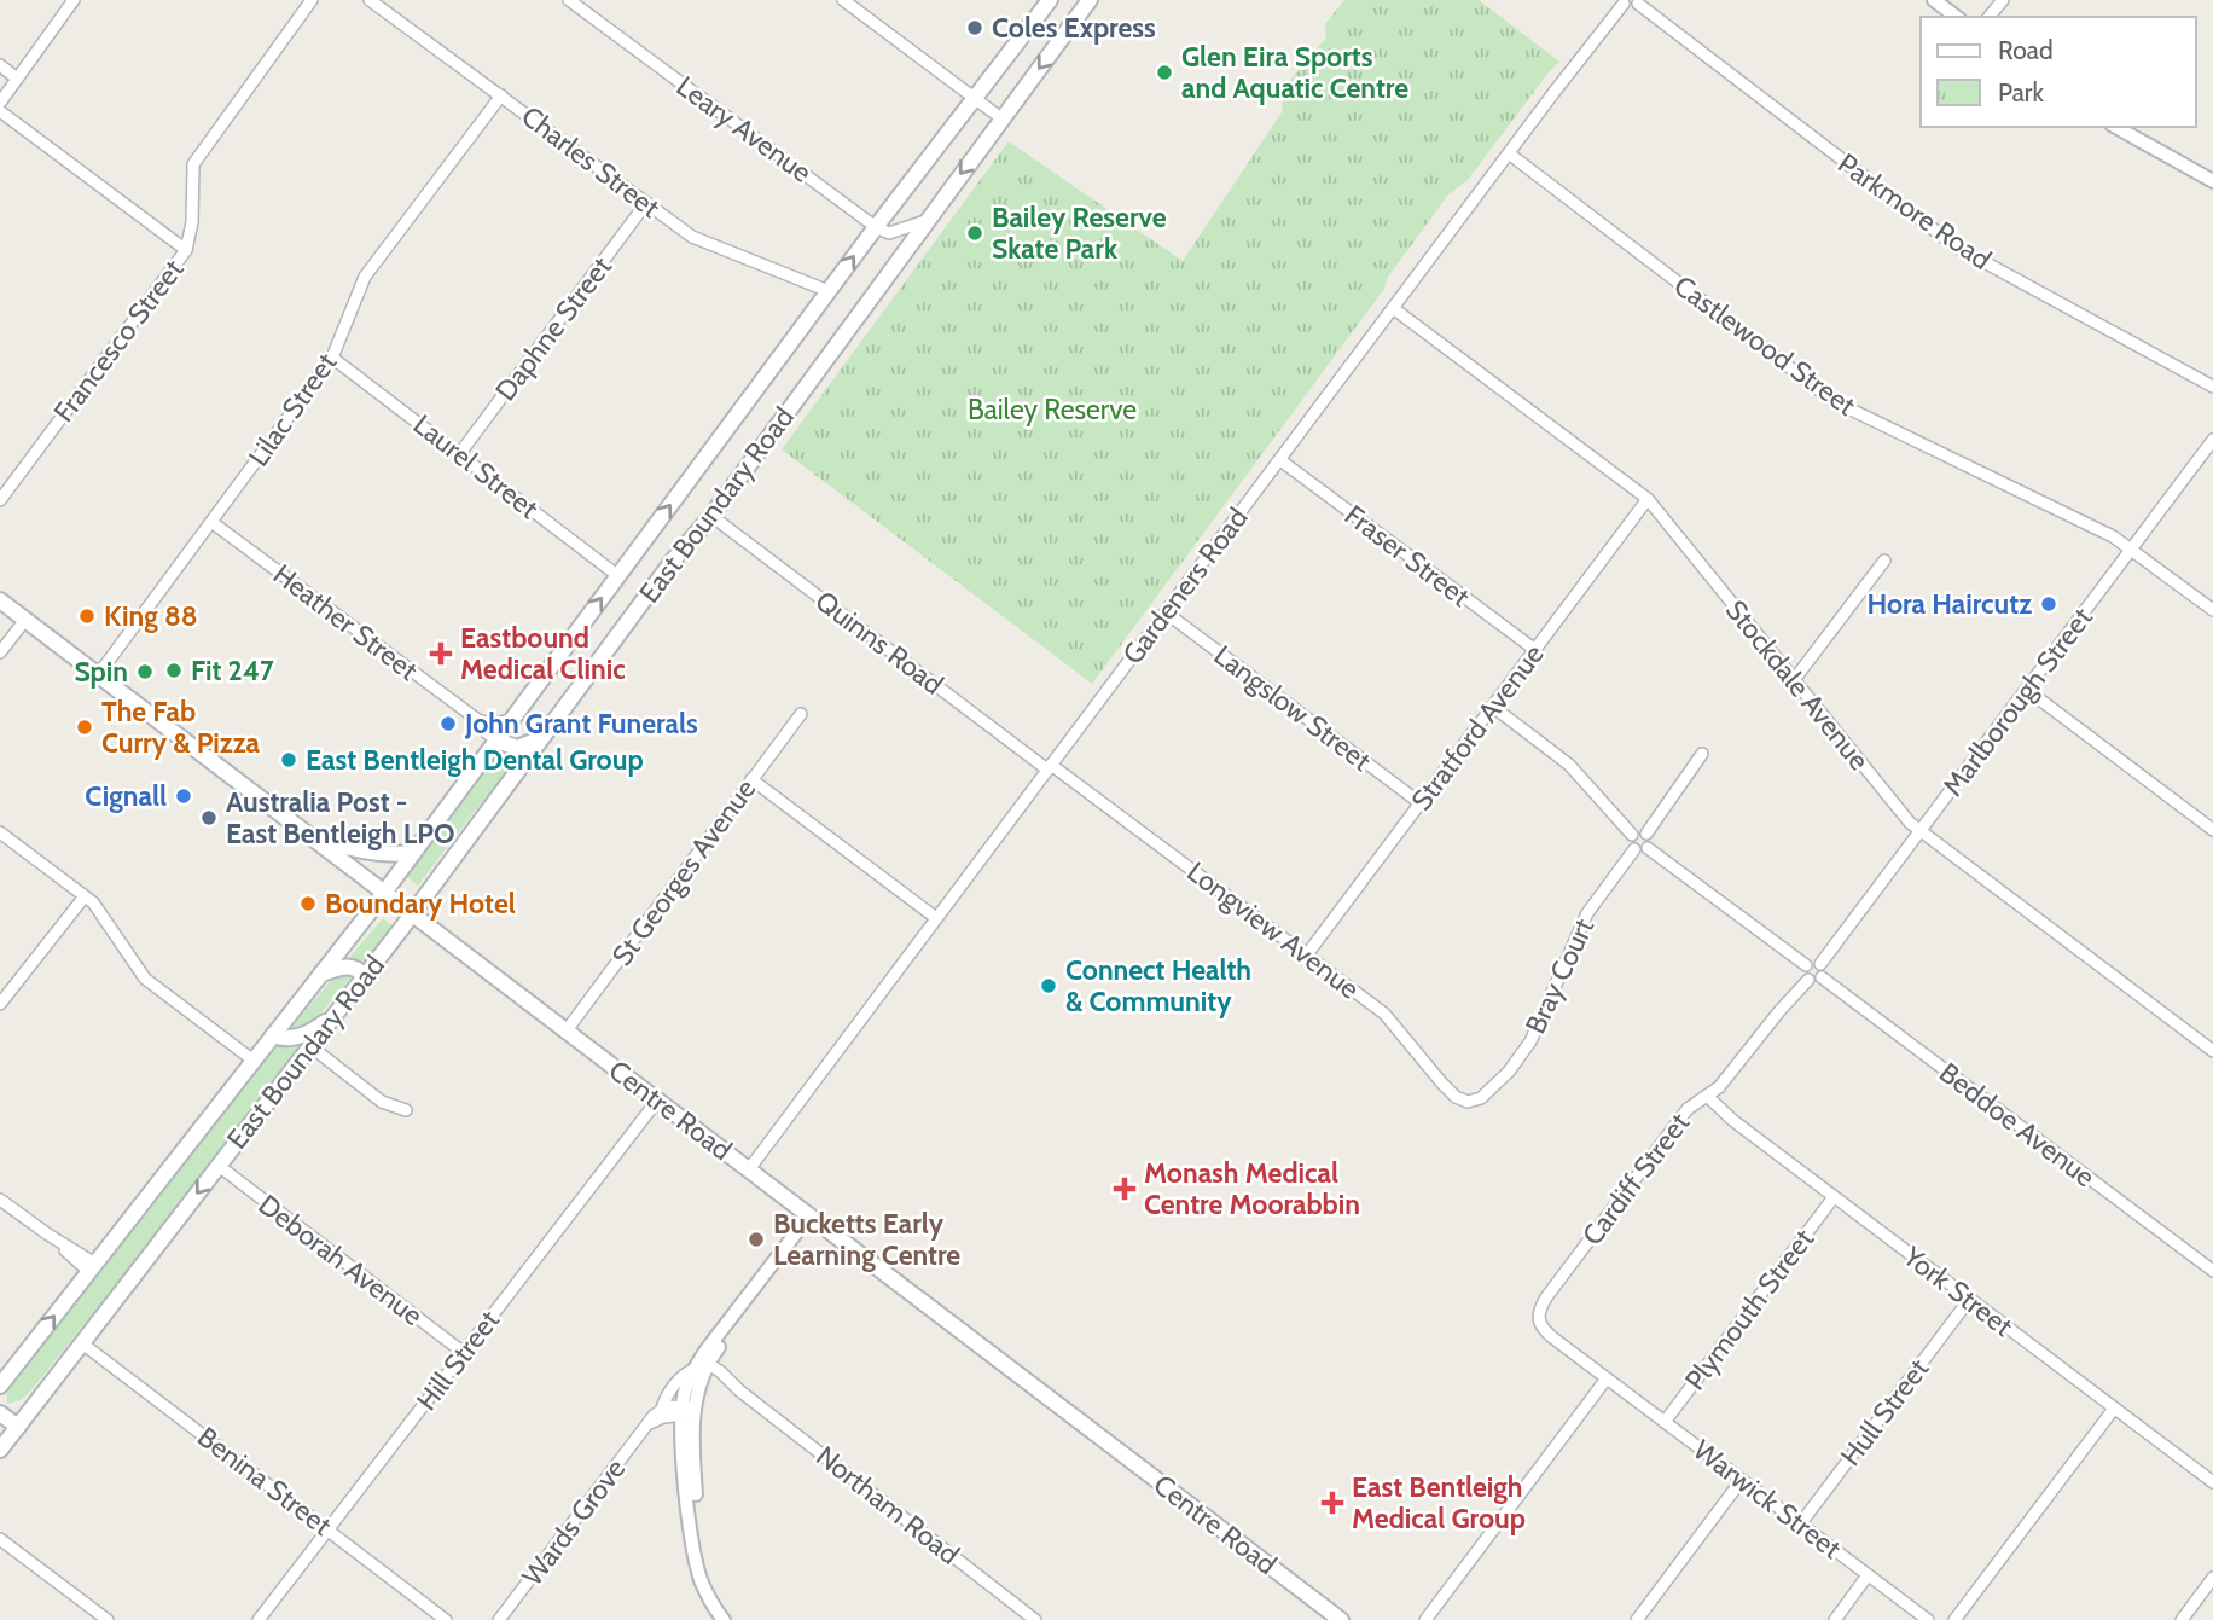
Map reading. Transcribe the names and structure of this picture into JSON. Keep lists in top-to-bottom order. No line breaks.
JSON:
{"streets":{"main road":["East Boundary Road","Centre Road"],"street":["Leary Avenue","Charles Street","Parkmore Road","Daphne Street","Francesco Street","Castlewood Street","Lilac Street","Laurel Street","Fraser Street","Gardeners Road","Heather Street","Quinns Road","Stockdale Avenue","Marlborough Street","Langslow Street","Stratford Avenue","St Georges Avenue","Longview Avenue","Bray Court","Beddoe Avenue","Cardiff Street","Deborah Avenue","York Street","Plymouth Street","Hill Street","Hull Street","Benina Street","Warwick Street","Northam Road","Wards Grove"]},"crossings":[["Leary Avenue","East Boundary Road"],["Charles Street","Daphne Street"],["Charles Street","Lilac Street"],["Charles Street","East Boundary Road"],["Daphne Street","Laurel Street"],["Castlewood Street","Gardeners Road"],["Castlewood Street","Marlborough Street"],["Lilac Street","Laurel Street"],["Lilac Street","Heather Street"],["Lilac Street","Centre Road"],["Laurel Street","East Boundary Road"],["East Boundary Road","Heather Street"],["East Boundary Road","Quinns Road"],["East Boundary Road","Centre Road"],["East Boundary Road","Deborah Avenue"],["East Boundary Road","Benina Street"],["Fraser Street","Gardeners Road"],["Fraser Street","Stratford Avenue"],["Gardeners Road","Quinns Road"],["Gardeners Road","Stockdale Avenue"],["Gardeners Road","Langslow Street"],["Gardeners Road","Longview Avenue"],["Gardeners Road","Centre Road"],["Quinns Road","Longview Avenue"],["Stockdale Avenue","Marlborough Street"],["Stockdale Avenue","Stratford Avenue"],["Marlborough Street","Beddoe Avenue"],["Marlborough Street","Cardiff Street"],["Langslow Street","Stratford Avenue"],["Stratford Avenue","Longview Avenue"],["St Georges Avenue","Centre Road"],["Longview Avenue","Bray Court"],["Centre Road","Hill Street"],["Beddoe Avenue","Cardiff Street"],["Cardiff Street","York Street"],["Cardiff Street","Warwick Street"],["Deborah Avenue","Hill Street"],["York Street","Plymouth Street"],["York Street","Hull Street"],["Plymouth Street","Warwick Street"],["Hill Street","Benina Street"],["Hull Street","Warwick Street"],["Northam Road","Wards Grove"]],"parks":["Bailey Reserve"],"places":{"other":["Coles Express","Glen Eira Sports and Aquatic Centre","Bailey Reserve Skate Park","Hora Haircutz","King 88","Fit 247","Spin","John Grant Funerals","The Fab Curry & Pizza","East Bentleigh Dental Group","Cignall","Australia Post - East Bentleigh LPO","Boundary Hotel","Connect Health & Community","Bucketts Early Learning Centre"],"health":["Eastbound Medical Clinic","Monash Medical Centre Moorabbin","East Bentleigh Medical Group"]},"legend":["Road","Park"]}
